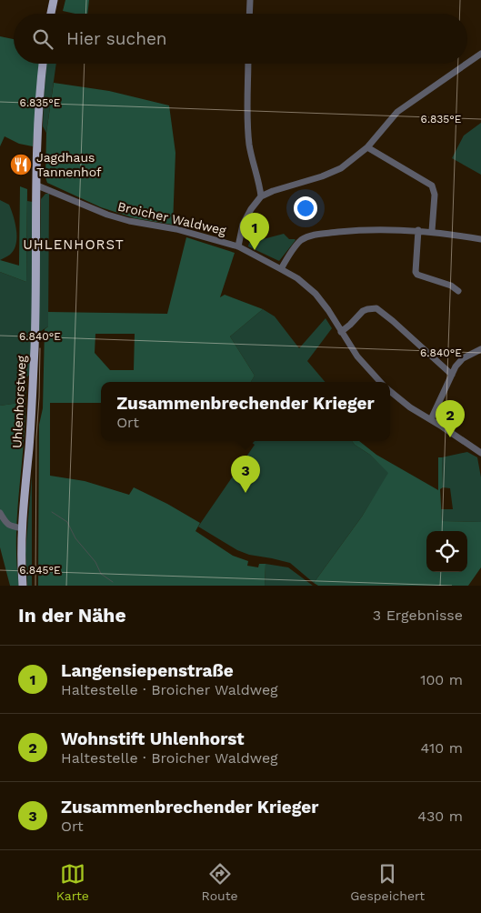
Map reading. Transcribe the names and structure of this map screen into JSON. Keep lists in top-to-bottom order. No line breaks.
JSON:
{"streets":{"main road":["Uhlenhorstweg"],"street":["Broicher Waldweg"]},"crossings":[["Broicher Waldweg","Uhlenhorstweg"]],"districts":["UHLENHORST"],"places":{"restaurant":["Jagdhaus Tannenhof"]},"page":{"search":"Hier suchen","pins":["1","2","3"],"popup":["Zusammenbrechender Krieger","Ort"],"heading":["In der Nähe","3 Ergebnisse"],"list":[{"mark":"1","name":"Langensiepenstraße","note":"Haltestelle · Broicher Waldweg","value":"100 m"},{"mark":"2","name":"Wohnstift Uhlenhorst","note":"Haltestelle · Broicher Waldweg","value":"410 m"},{"mark":"3","name":"Zusammenbrechender Krieger","note":"Ort","value":"430 m"}],"nav":["Karte","Route","Gespeichert"]},"coordinates":["6.835°E","6.840°E","6.845°E"]}
